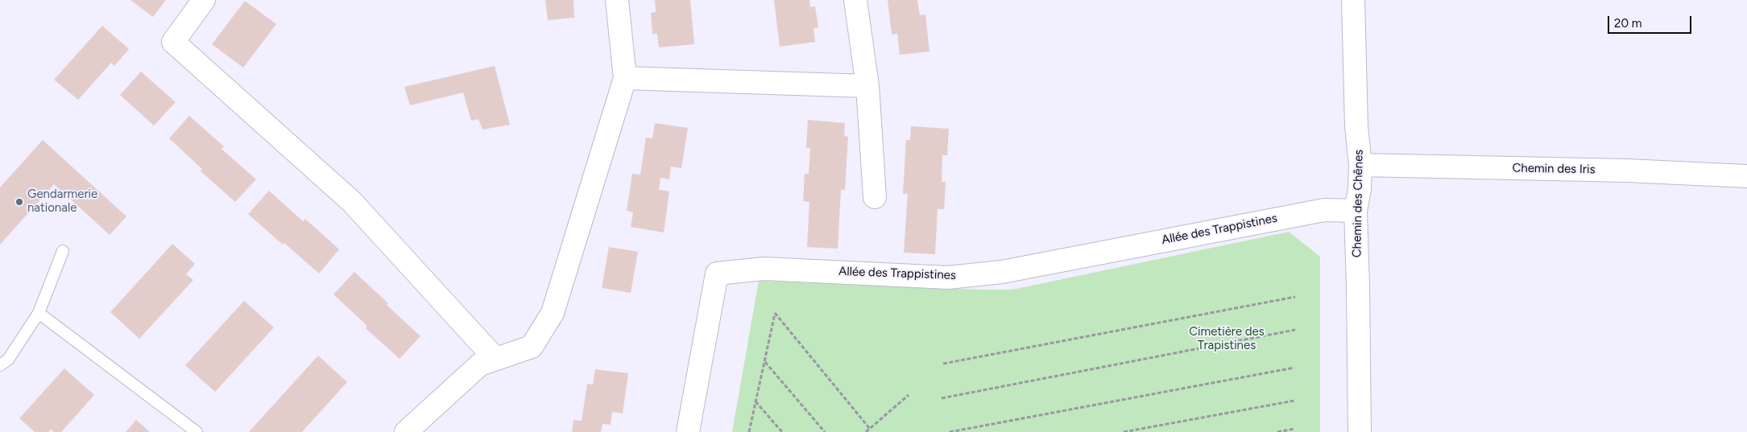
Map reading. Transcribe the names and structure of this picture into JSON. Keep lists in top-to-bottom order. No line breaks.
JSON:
{"streets":{"street":["Chemin des Iris","Chemin des Chênes","Allée des Trappistines"]},"crossings":[["Chemin des Iris","Chemin des Chênes"],["Chemin des Chênes","Allée des Trappistines"]],"parks":["Cimetière des Trapistines"],"places":["Gendarmerie nationale"],"scale_bar":"20 m"}
